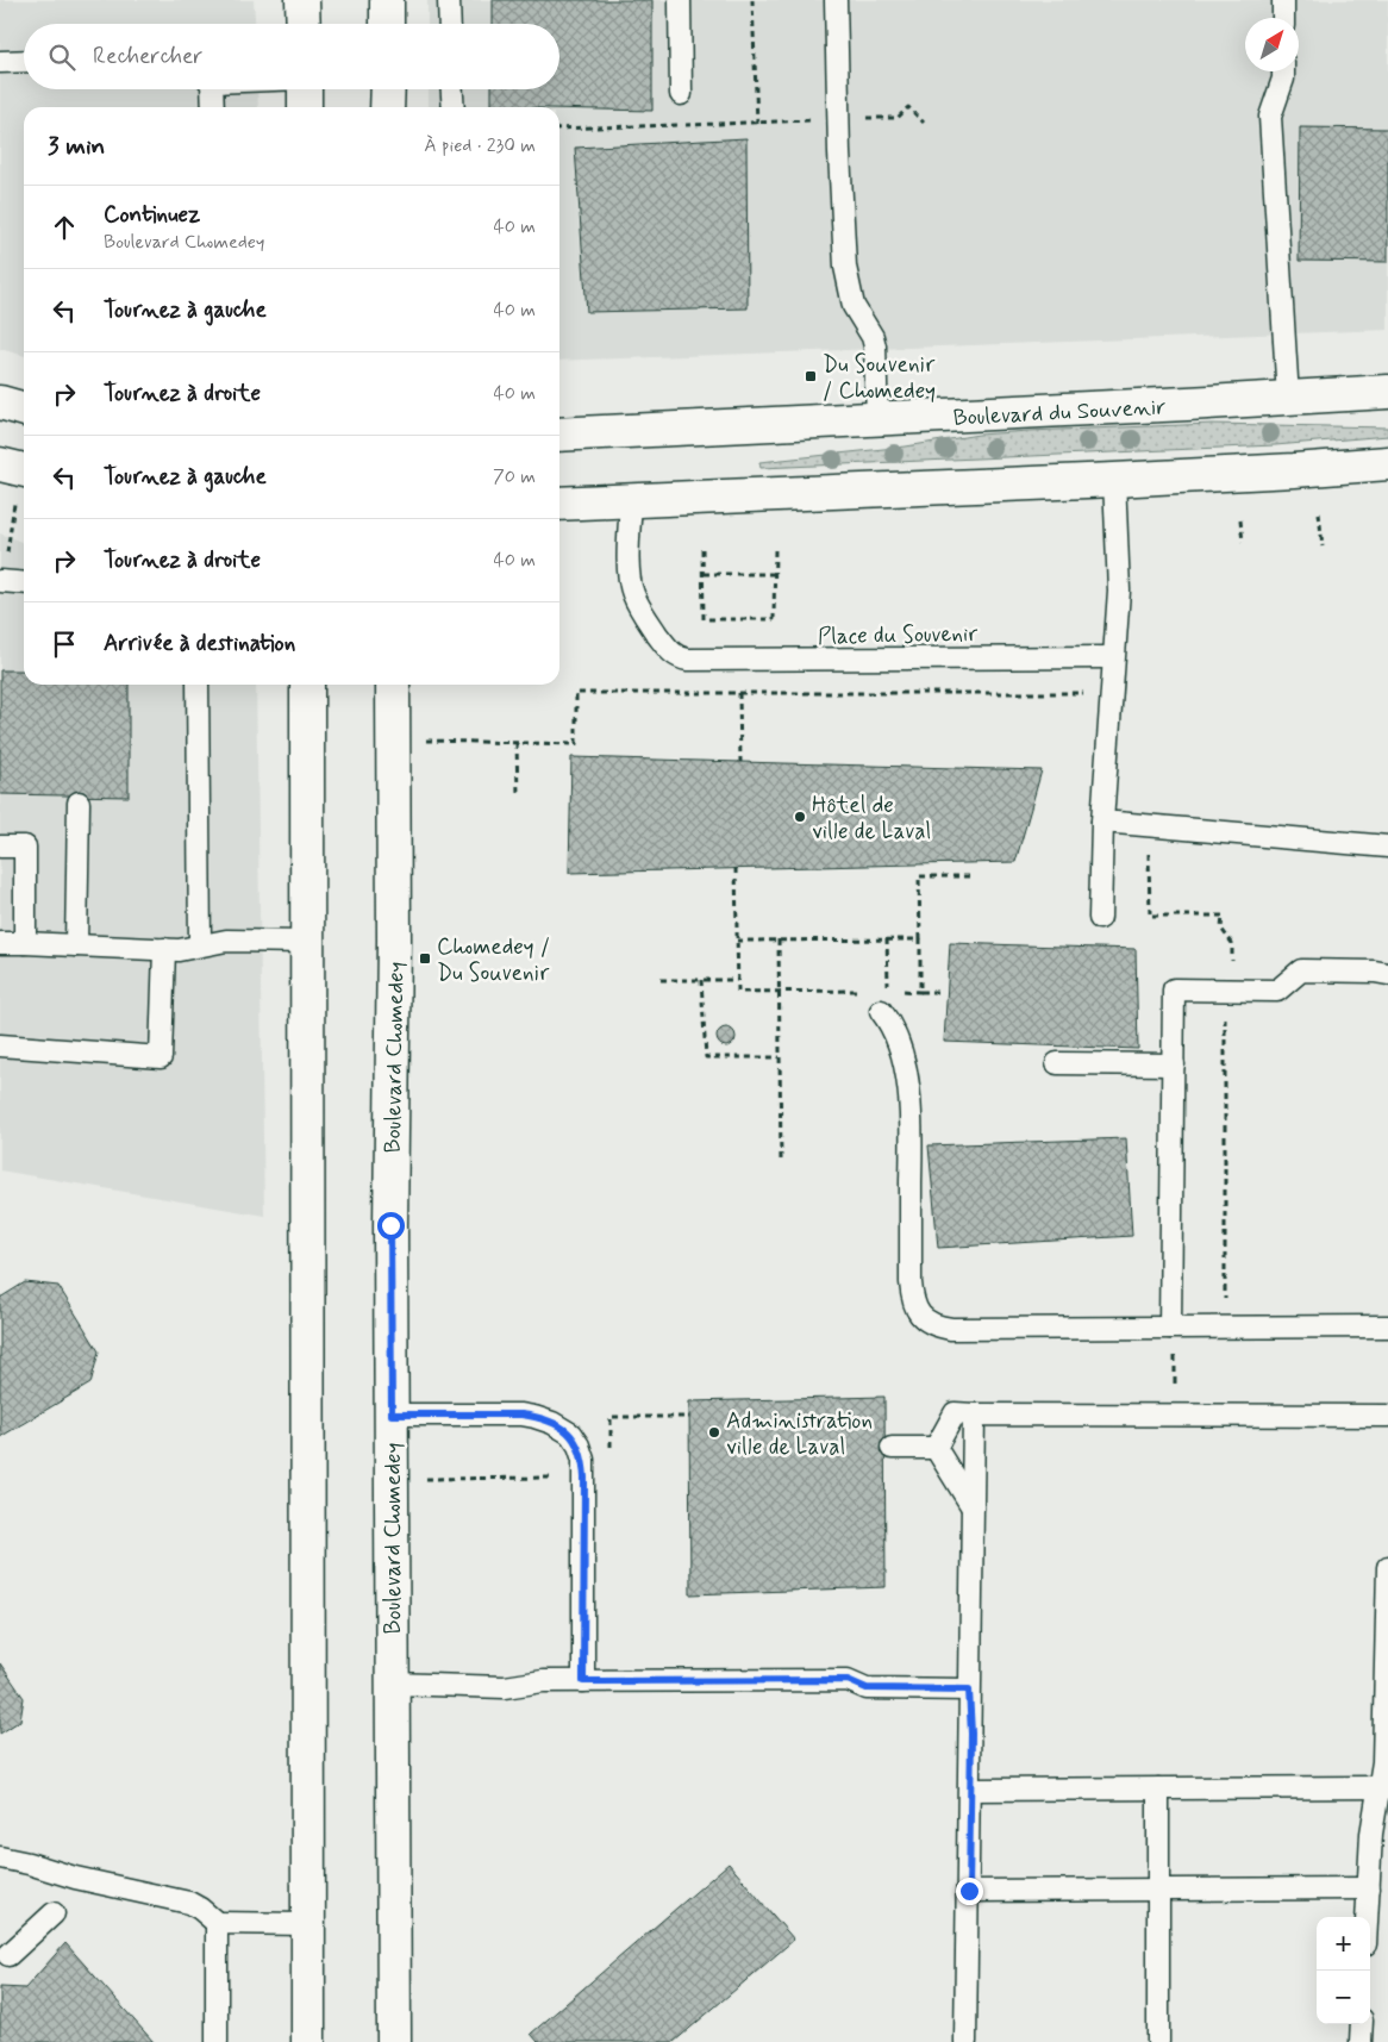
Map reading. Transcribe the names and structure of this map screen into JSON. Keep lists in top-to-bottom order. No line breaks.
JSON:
{"streets":{"street":["Boulevard du Souvenir","Boulevard Chomedey"],"lane":["Place du Souvenir"]},"places":{"transit":["Du Souvenir / Chomedey","Chomedey / Du Souvenir"],"other":["Hôtel de ville de Laval","Administration ville de Laval"]},"north":"top right","page":{"search":"Rechercher","heading":["3 min","À pied · 230 m"],"list":[["Continuez","Boulevard Chomedey","40 m"],["Tournez à gauche","40 m"],["Tournez à droite","40 m"],["Tournez à gauche","70 m"],["Tournez à droite","40 m"],"Arrivée à destination"],"map_buttons":["+","−"]}}
